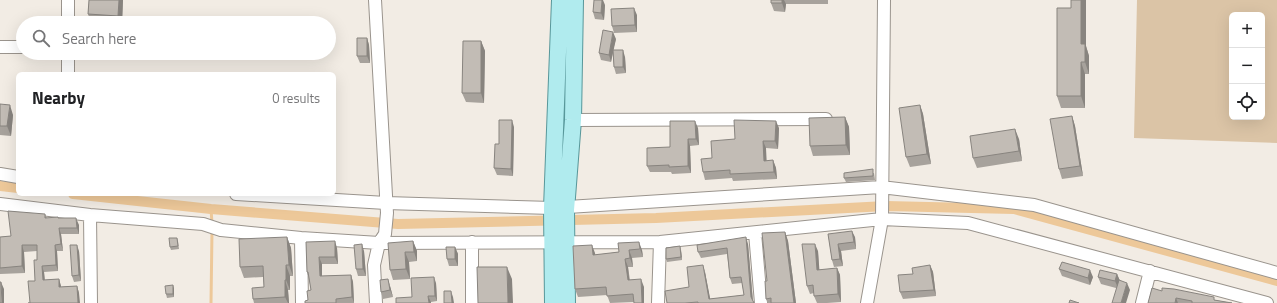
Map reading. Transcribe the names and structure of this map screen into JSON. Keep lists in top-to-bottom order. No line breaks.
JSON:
{"page":{"map_buttons":["+","−"],"search":"Search here","heading":["Nearby","0 results"]}}
